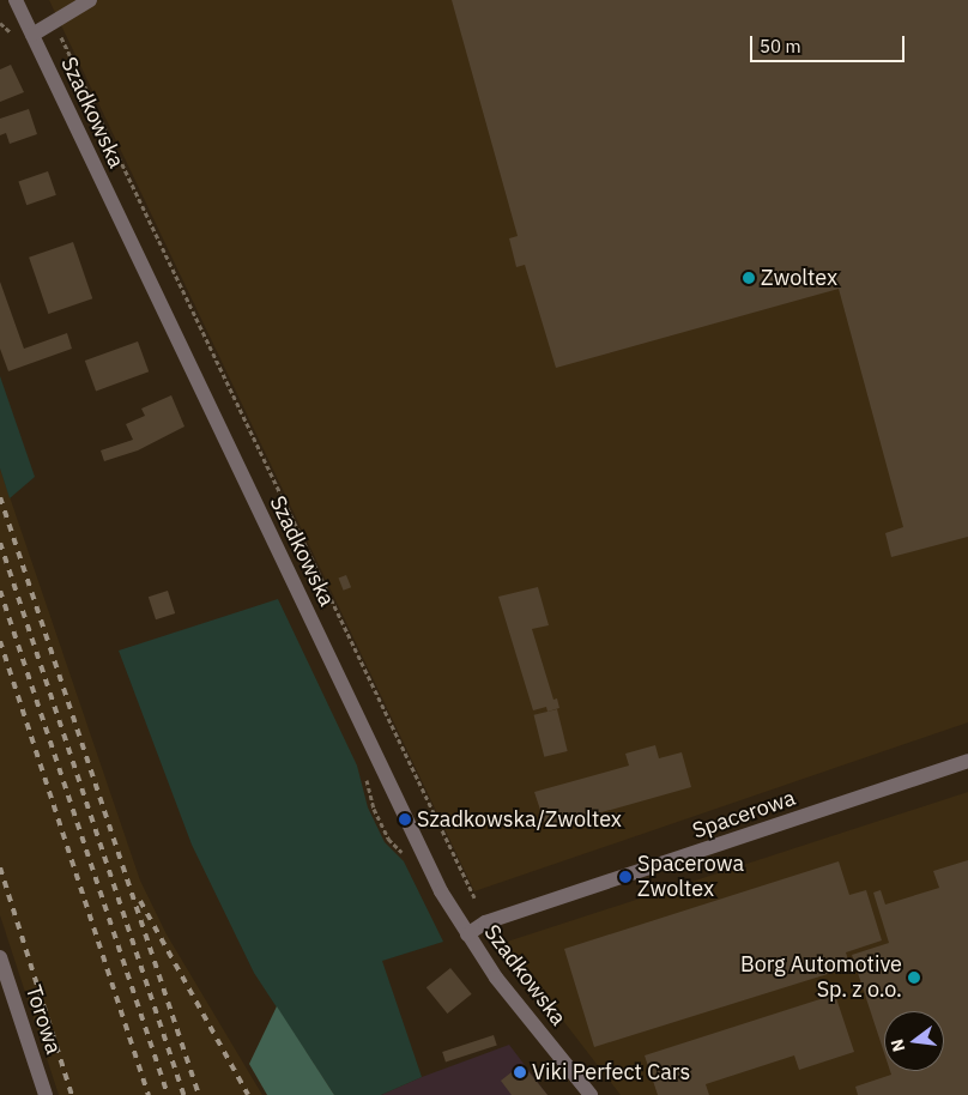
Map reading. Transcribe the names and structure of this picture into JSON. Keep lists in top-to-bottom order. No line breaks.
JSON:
{"streets":{"street":["Szadkowska","Spacerowa","Torowa"]},"crossings":[["Szadkowska","Spacerowa"]],"places":["Zwoltex","Szadkowska/Zwoltex","Spacerowa Zwoltex","Borg Automotive Sp. z o.o.","Viki Perfect Cars"],"scale_bar":"50 m","north":"left"}
